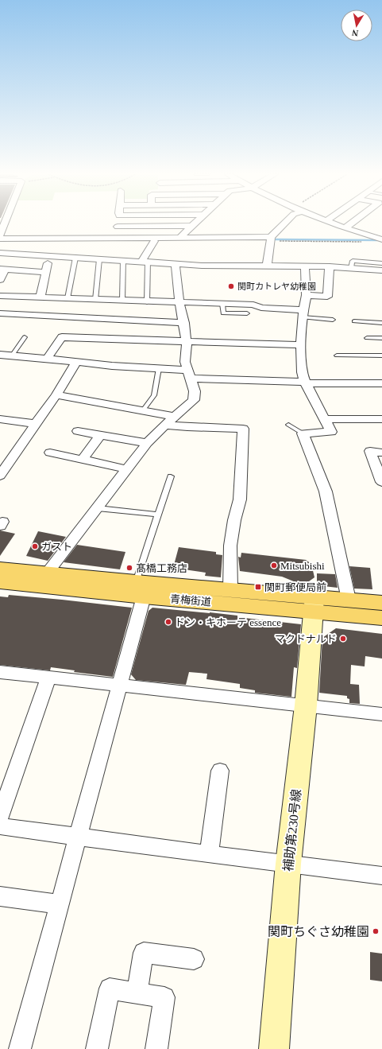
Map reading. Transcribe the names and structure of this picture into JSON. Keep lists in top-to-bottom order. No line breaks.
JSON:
{"streets":{"main road":["青梅街道"],"street":["補助第230号線"]},"crossings":[["青梅街道","補助第230号線"]],"places":{"other":["関町カトレヤ幼稚園","ガスト","Mitsubishi","髙橋工務店","ドン・キホーテ essence","マクドナルド","関町ちぐさ幼稚園"],"transit":["関町郵便局前"]},"north":"bottom"}
